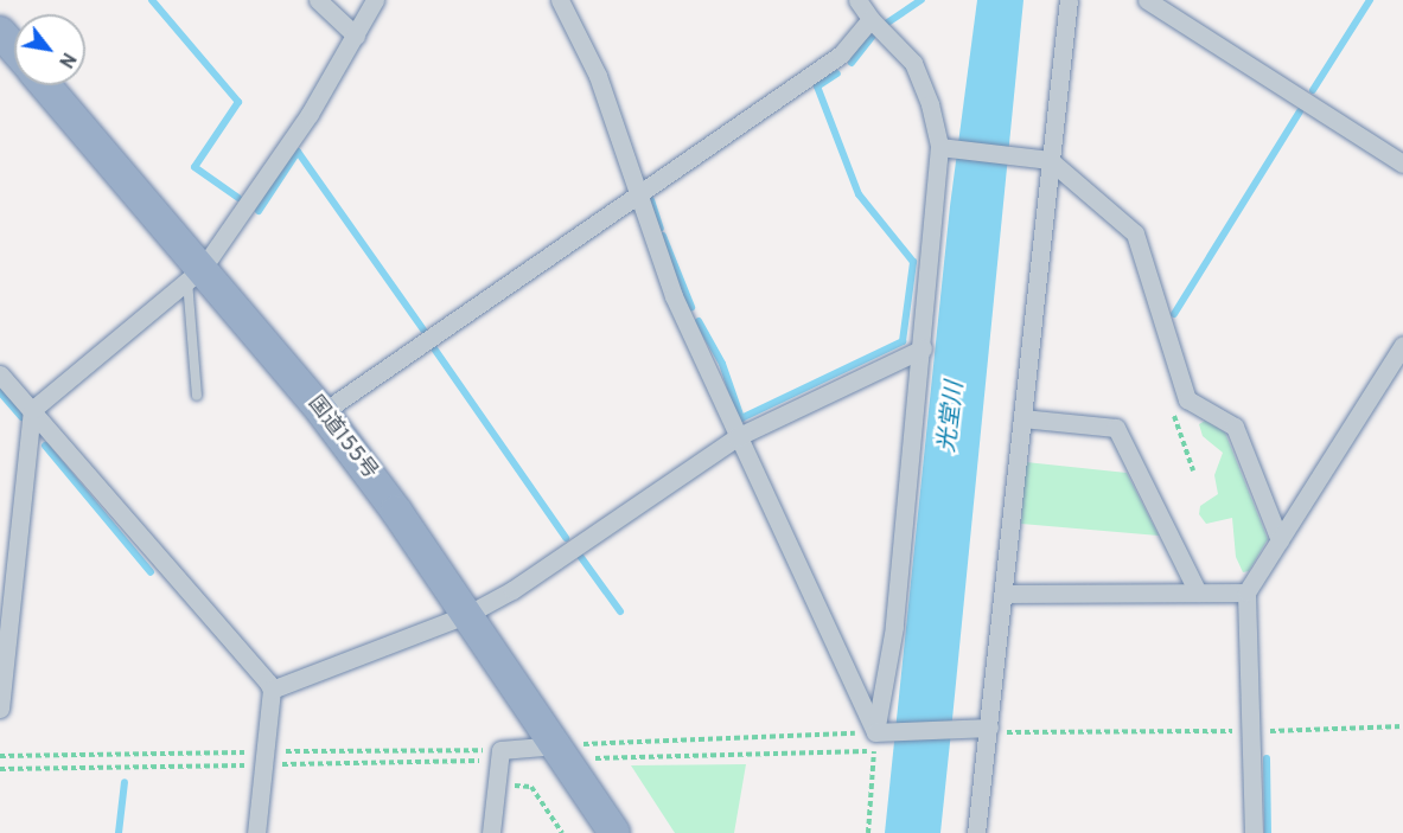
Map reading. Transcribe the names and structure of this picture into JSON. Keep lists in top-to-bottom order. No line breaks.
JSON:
{"streets":{"highway":["国道155号"]},"water":["光堂川"],"north":"bottom right"}
